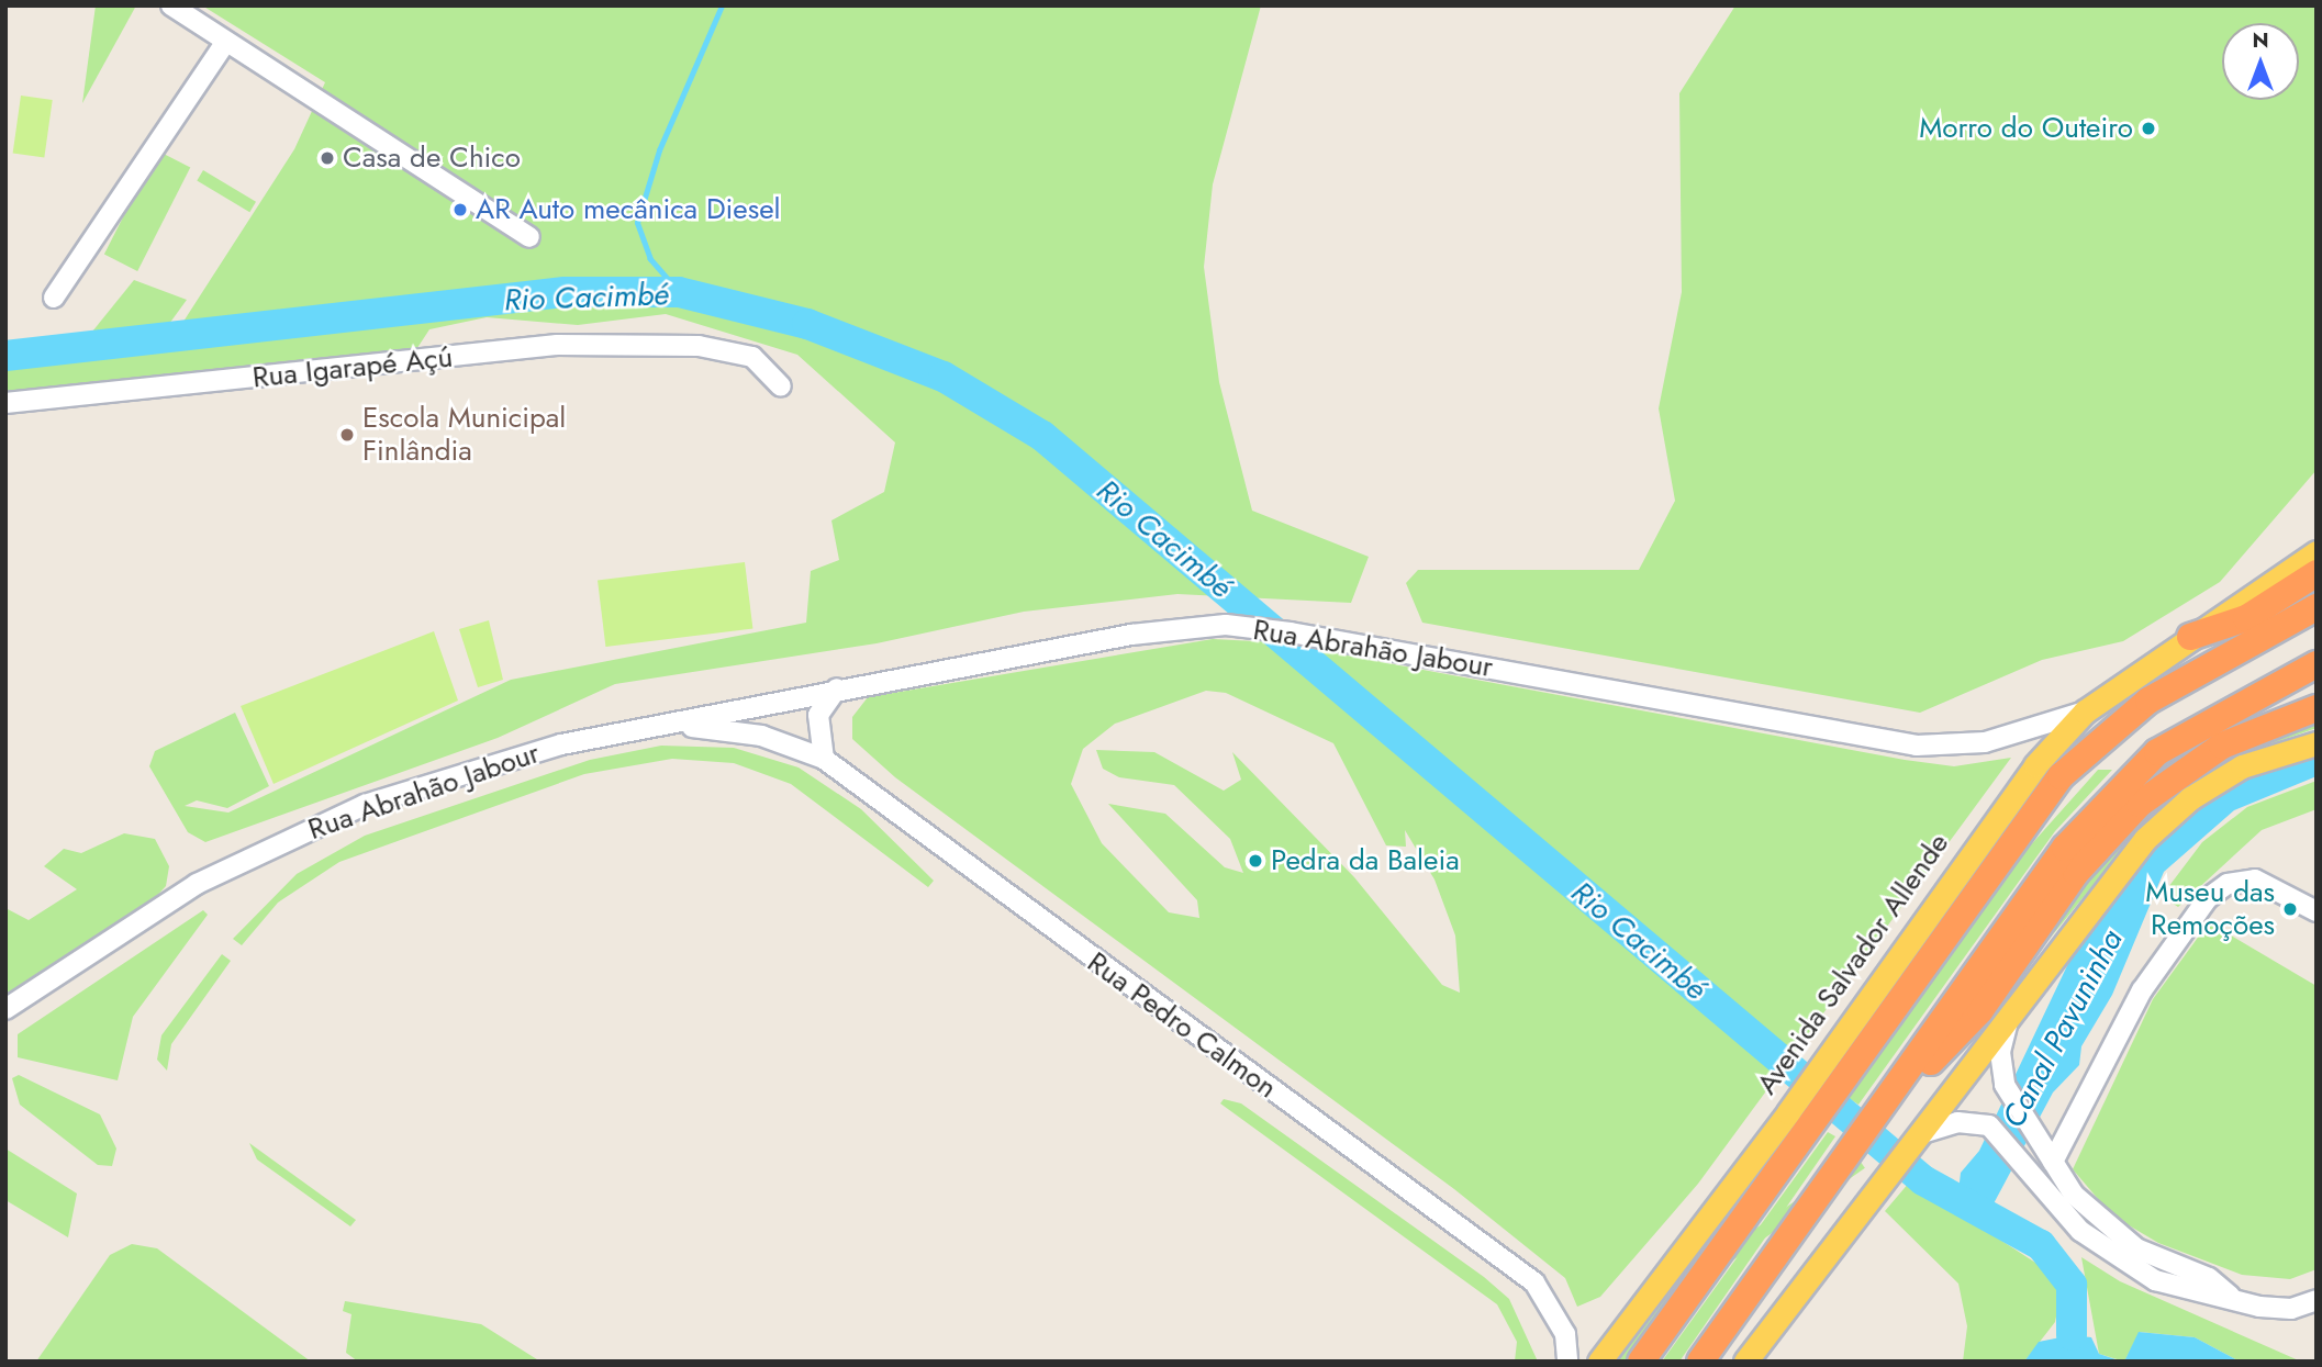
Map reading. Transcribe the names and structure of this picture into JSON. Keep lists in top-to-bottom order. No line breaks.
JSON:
{"streets":{"highway":["Avenida Salvador Allende"],"street":["Rua Igarapé Açú","Rua Abrahão Jabour","Rua Pedro Calmon"]},"crossings":[["Rua Abrahão Jabour","Avenida Salvador Allende"],["Rua Abrahão Jabour","Rua Pedro Calmon"]],"water":["Rio Cacimbé","Canal Pavuninha"],"places":["Morro do Outeiro","Casa de Chico","AR Auto mecânica Diesel","Escola Municipal Finlândia","Pedra da Baleia","Museu das Remoções"],"north":"top"}
